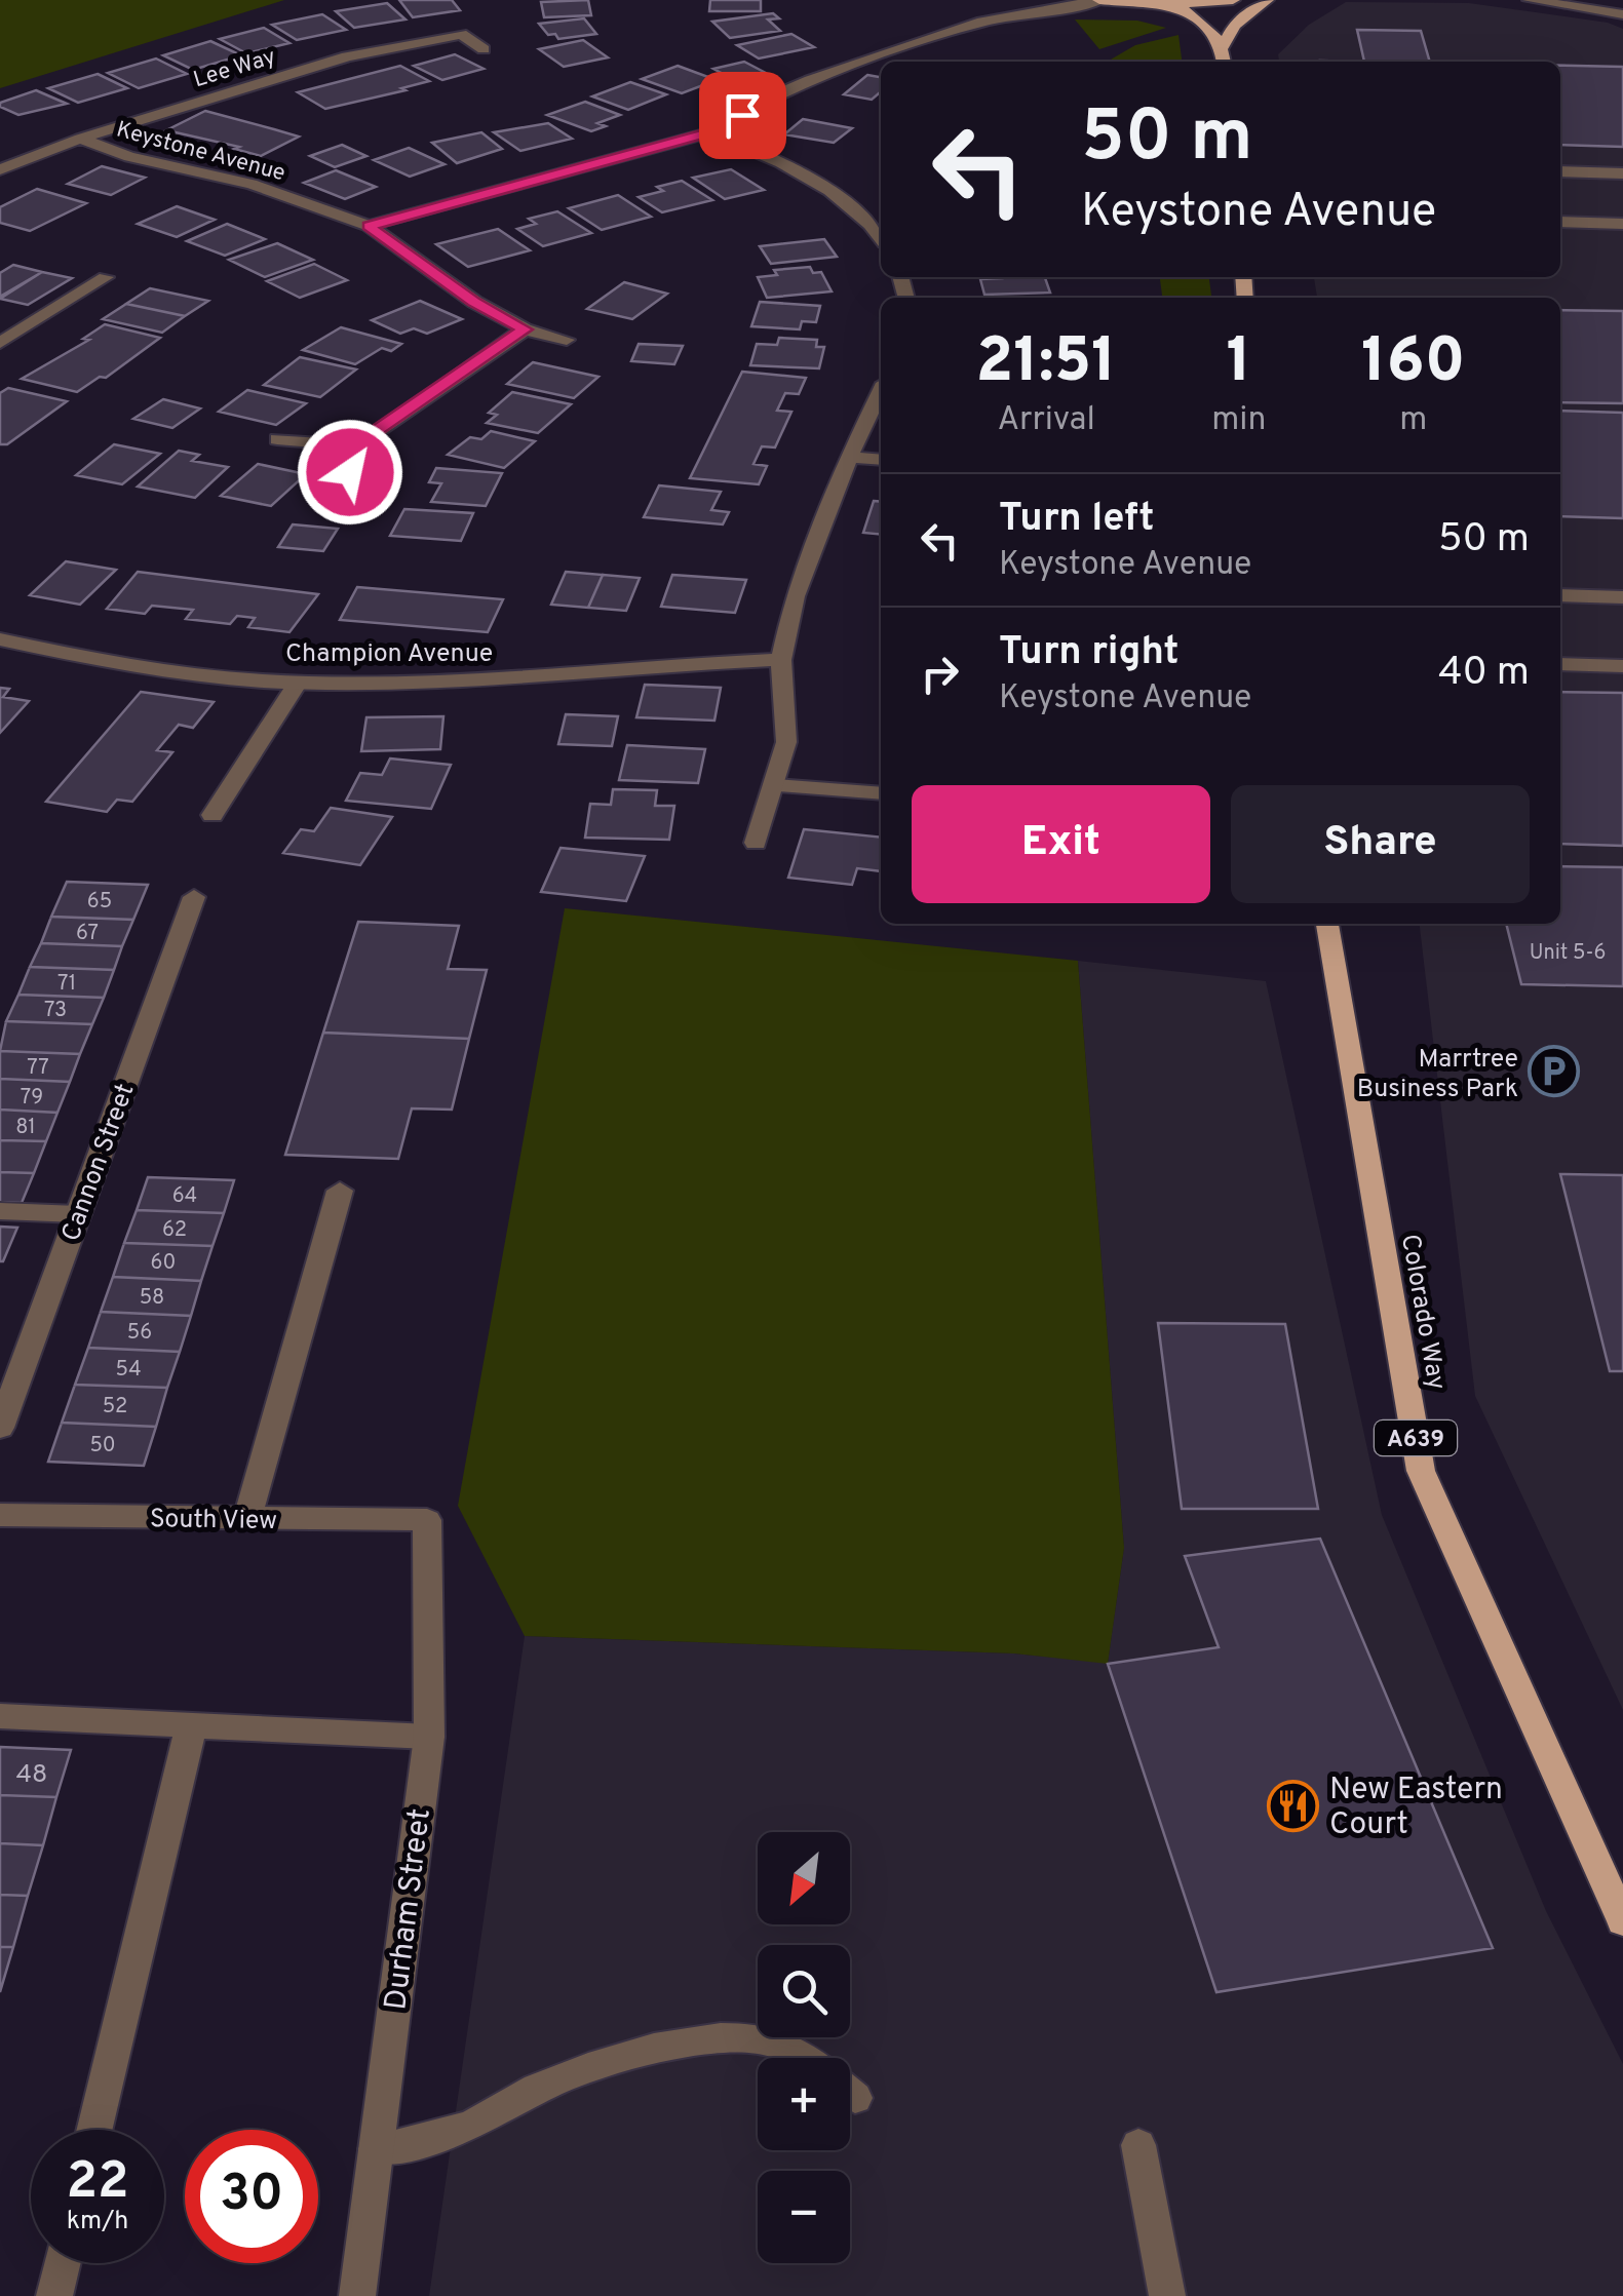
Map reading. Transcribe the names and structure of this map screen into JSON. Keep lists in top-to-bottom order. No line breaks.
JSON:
{"streets":{"main road":["Colorado Way","A639"],"street":["Lee Way","Keystone Avenue","Champion Avenue","Cannon Street","South View","Durham Street"]},"crossings":[["Lee Way","Keystone Avenue"],["South View","Durham Street"]],"places":{"parking":["Marrtree Business Park"],"restaurant":["New Eastern Court"]},"house_numbers":["65","67","Unit 5-6","71","73","77","79","81","64","62","60","58","56","54","52","50","48"],"north":"bottom left","page":{"turn":["50 m","Keystone Avenue"],"eta":["21:51","Arrival","1","min","160","m"],"list":[{"name":"Turn left","note":"Keystone Avenue","value":"50 m"},{"name":"Turn right","note":"Keystone Avenue","value":"40 m"}],"buttons":["Exit","Share"],"map_buttons":["+","−"],"speed":"22 km/h","limit":"30"}}
